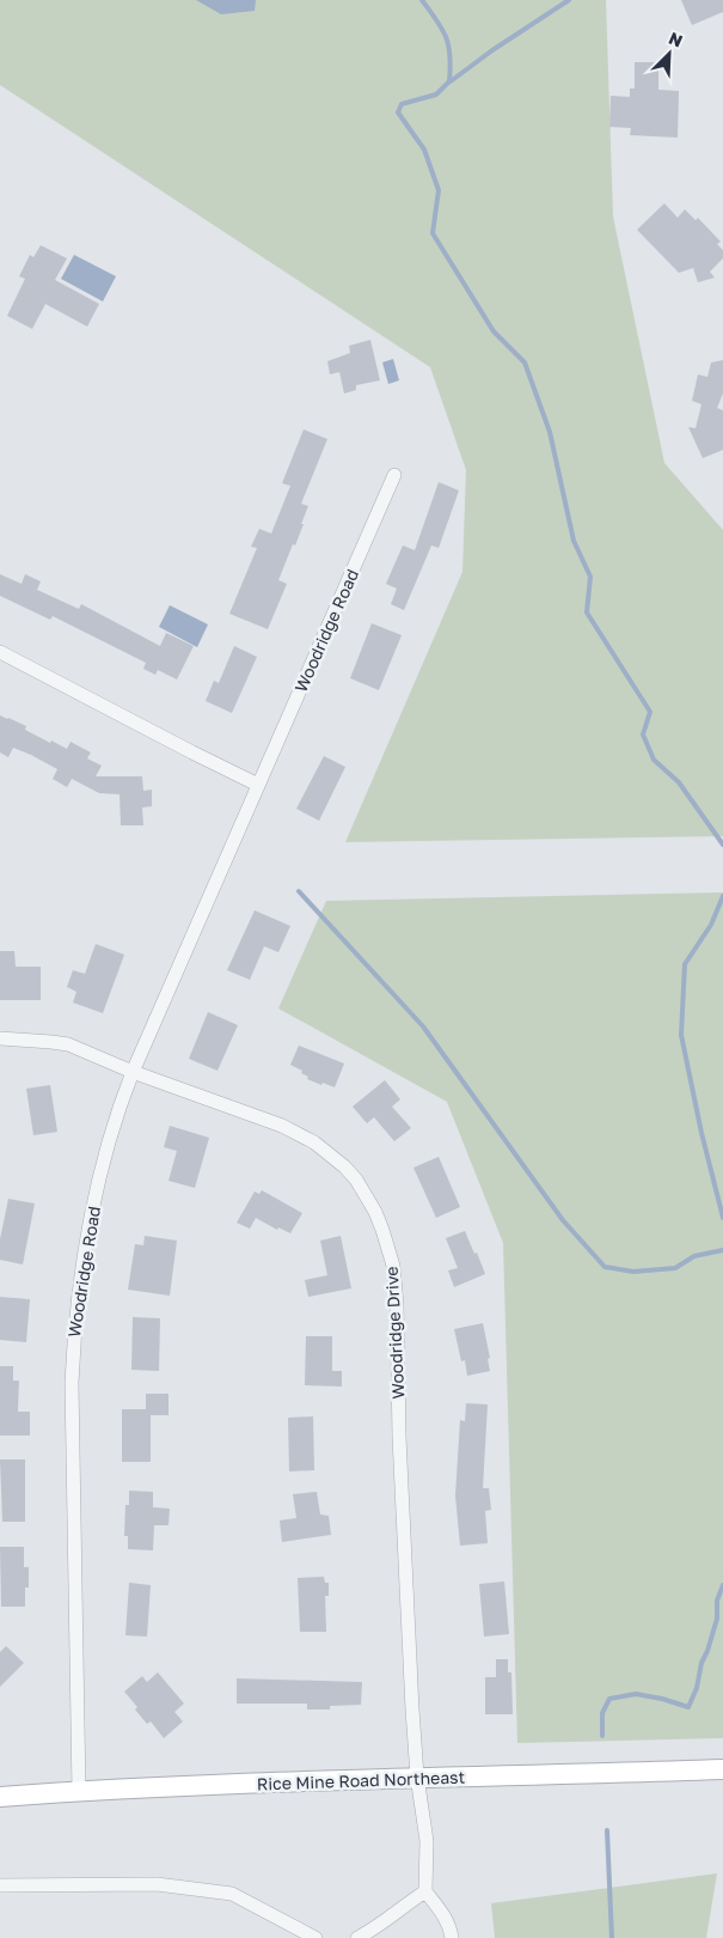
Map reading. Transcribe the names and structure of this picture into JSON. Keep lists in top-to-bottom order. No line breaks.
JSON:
{"streets":{"main road":["Rice Mine Road Northeast"],"street":["Woodridge Road","Woodridge Drive"]},"crossings":[["Woodridge Road","Woodridge Drive"],["Woodridge Road","Rice Mine Road Northeast"],["Woodridge Drive","Rice Mine Road Northeast"]],"north":"top right"}
